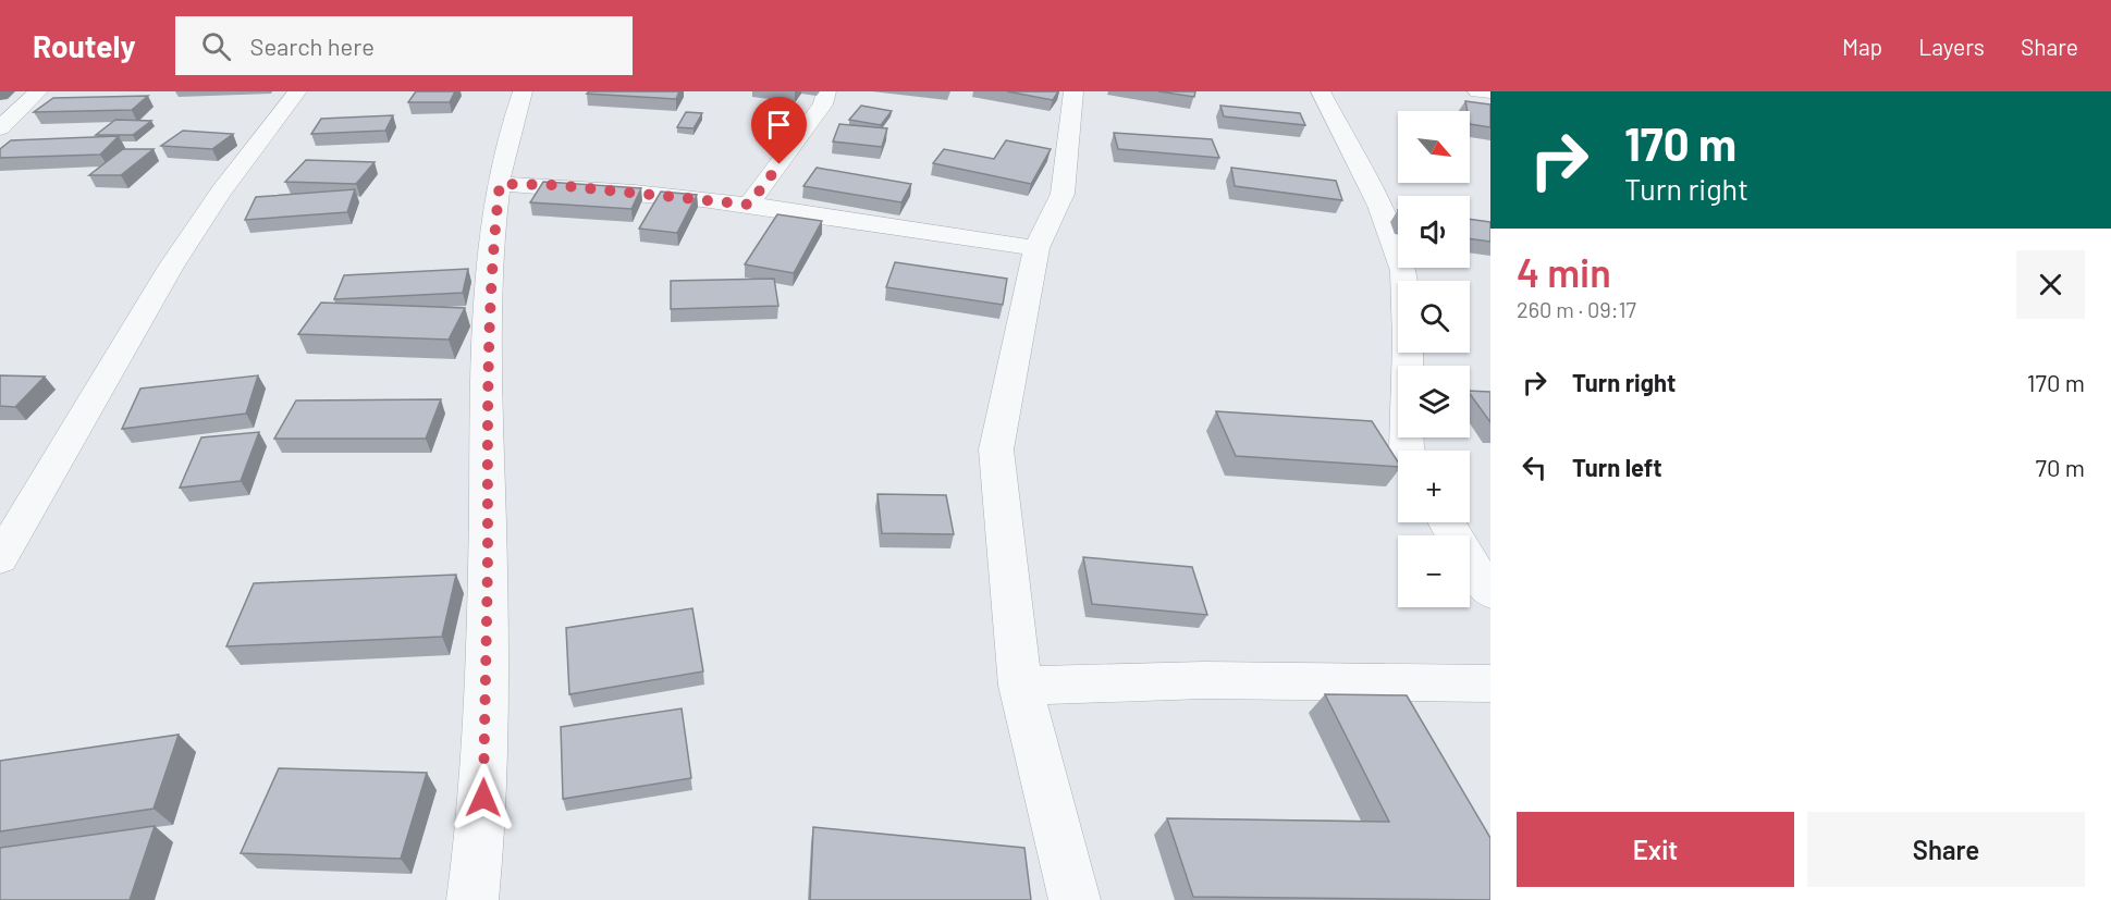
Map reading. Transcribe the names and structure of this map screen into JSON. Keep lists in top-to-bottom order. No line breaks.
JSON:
{"north":"bottom right","page":{"header":"Routely","search":"Search here","nav":["Map","Layers","Share"],"turn":["170 m","Turn right"],"map_buttons":["+","−"],"heading":["4 min","260 m · 09:17"],"list":[{"name":"Turn right","value":"170 m"},{"name":"Turn left","value":"70 m"}],"buttons":["Exit","Share"]}}
